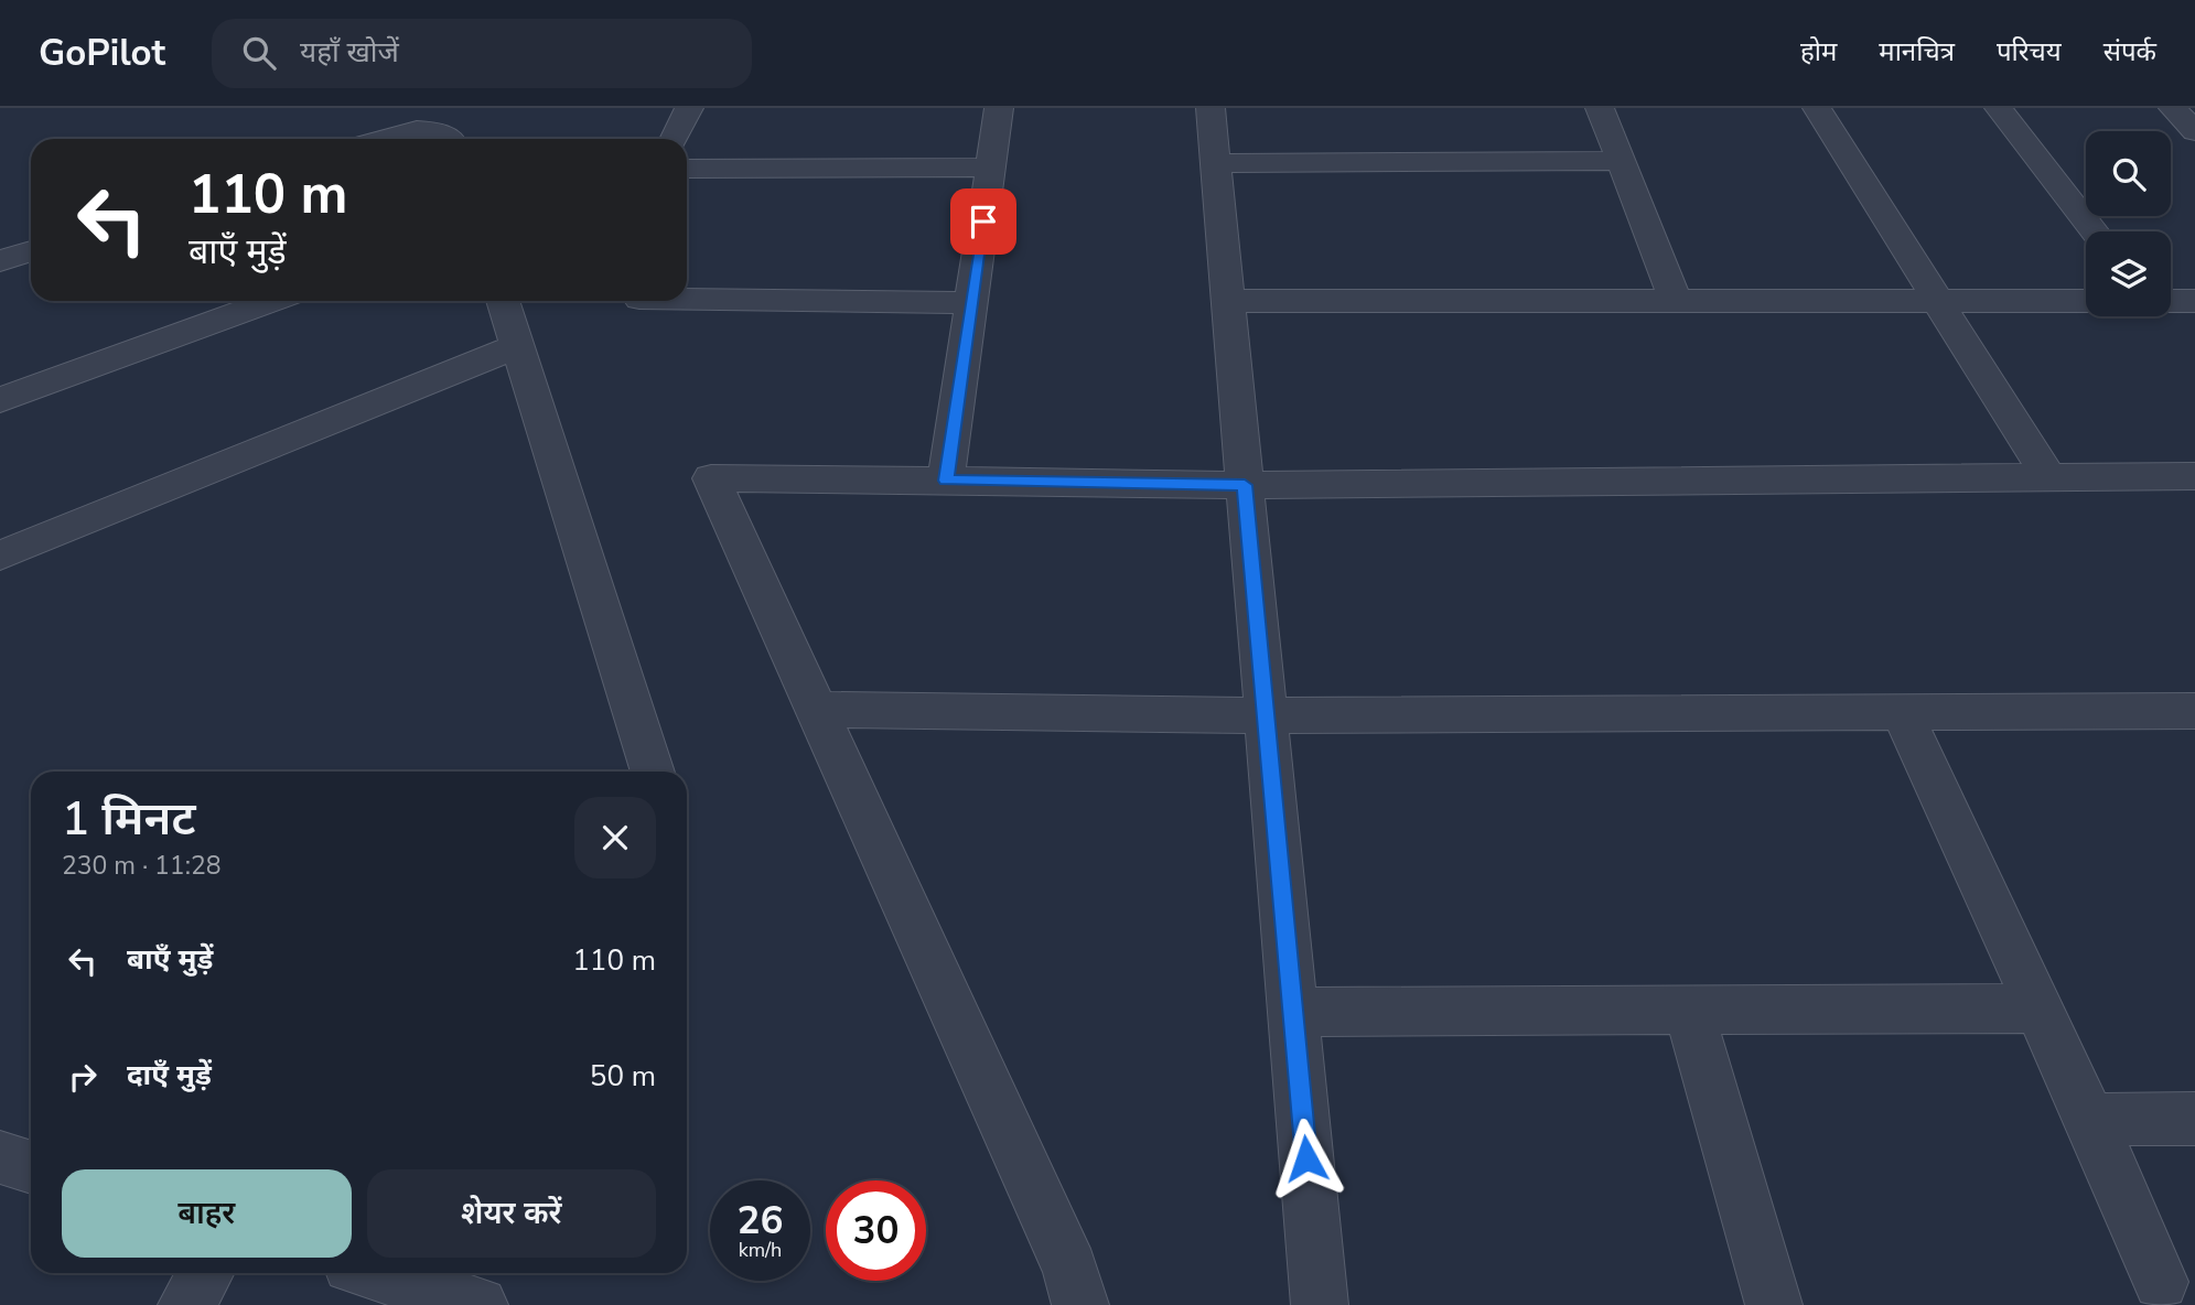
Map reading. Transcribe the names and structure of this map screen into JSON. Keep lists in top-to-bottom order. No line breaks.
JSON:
{"page":{"header":"GoPilot","search":"यहाँ खोजें","nav":["होम","मानचित्र","परिचय","संपर्क"],"turn":["110 m","बाएँ मुड़ें"],"heading":["1 मिनट","230 m · 11:28"],"list":[{"name":"बाएँ मुड़ें","value":"110 m"},{"name":"दाएँ मुड़ें","value":"50 m"}],"buttons":["बाहर","शेयर करें"],"speed":"26 km/h","limit":"30"}}
